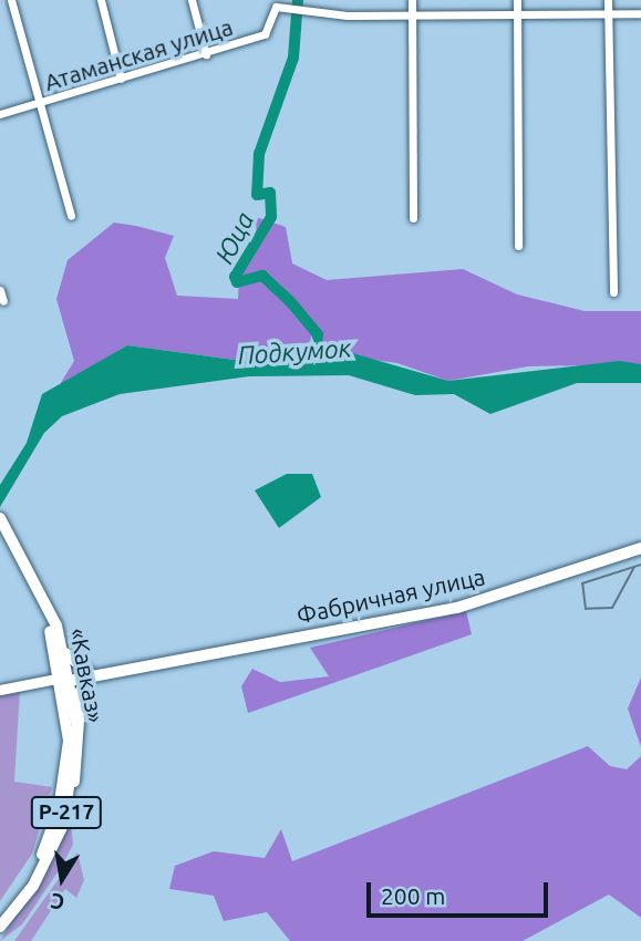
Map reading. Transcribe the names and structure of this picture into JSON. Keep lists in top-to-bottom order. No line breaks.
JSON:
{"streets":{"main road":["Фабричная улица","«Кавказ»","Р-217"],"street":["Атаманская улица"]},"crossings":[["Фабричная улица","«Кавказ»"]],"water":["Юца","Подкумок"],"scale_bar":"200 m","north":"bottom"}
